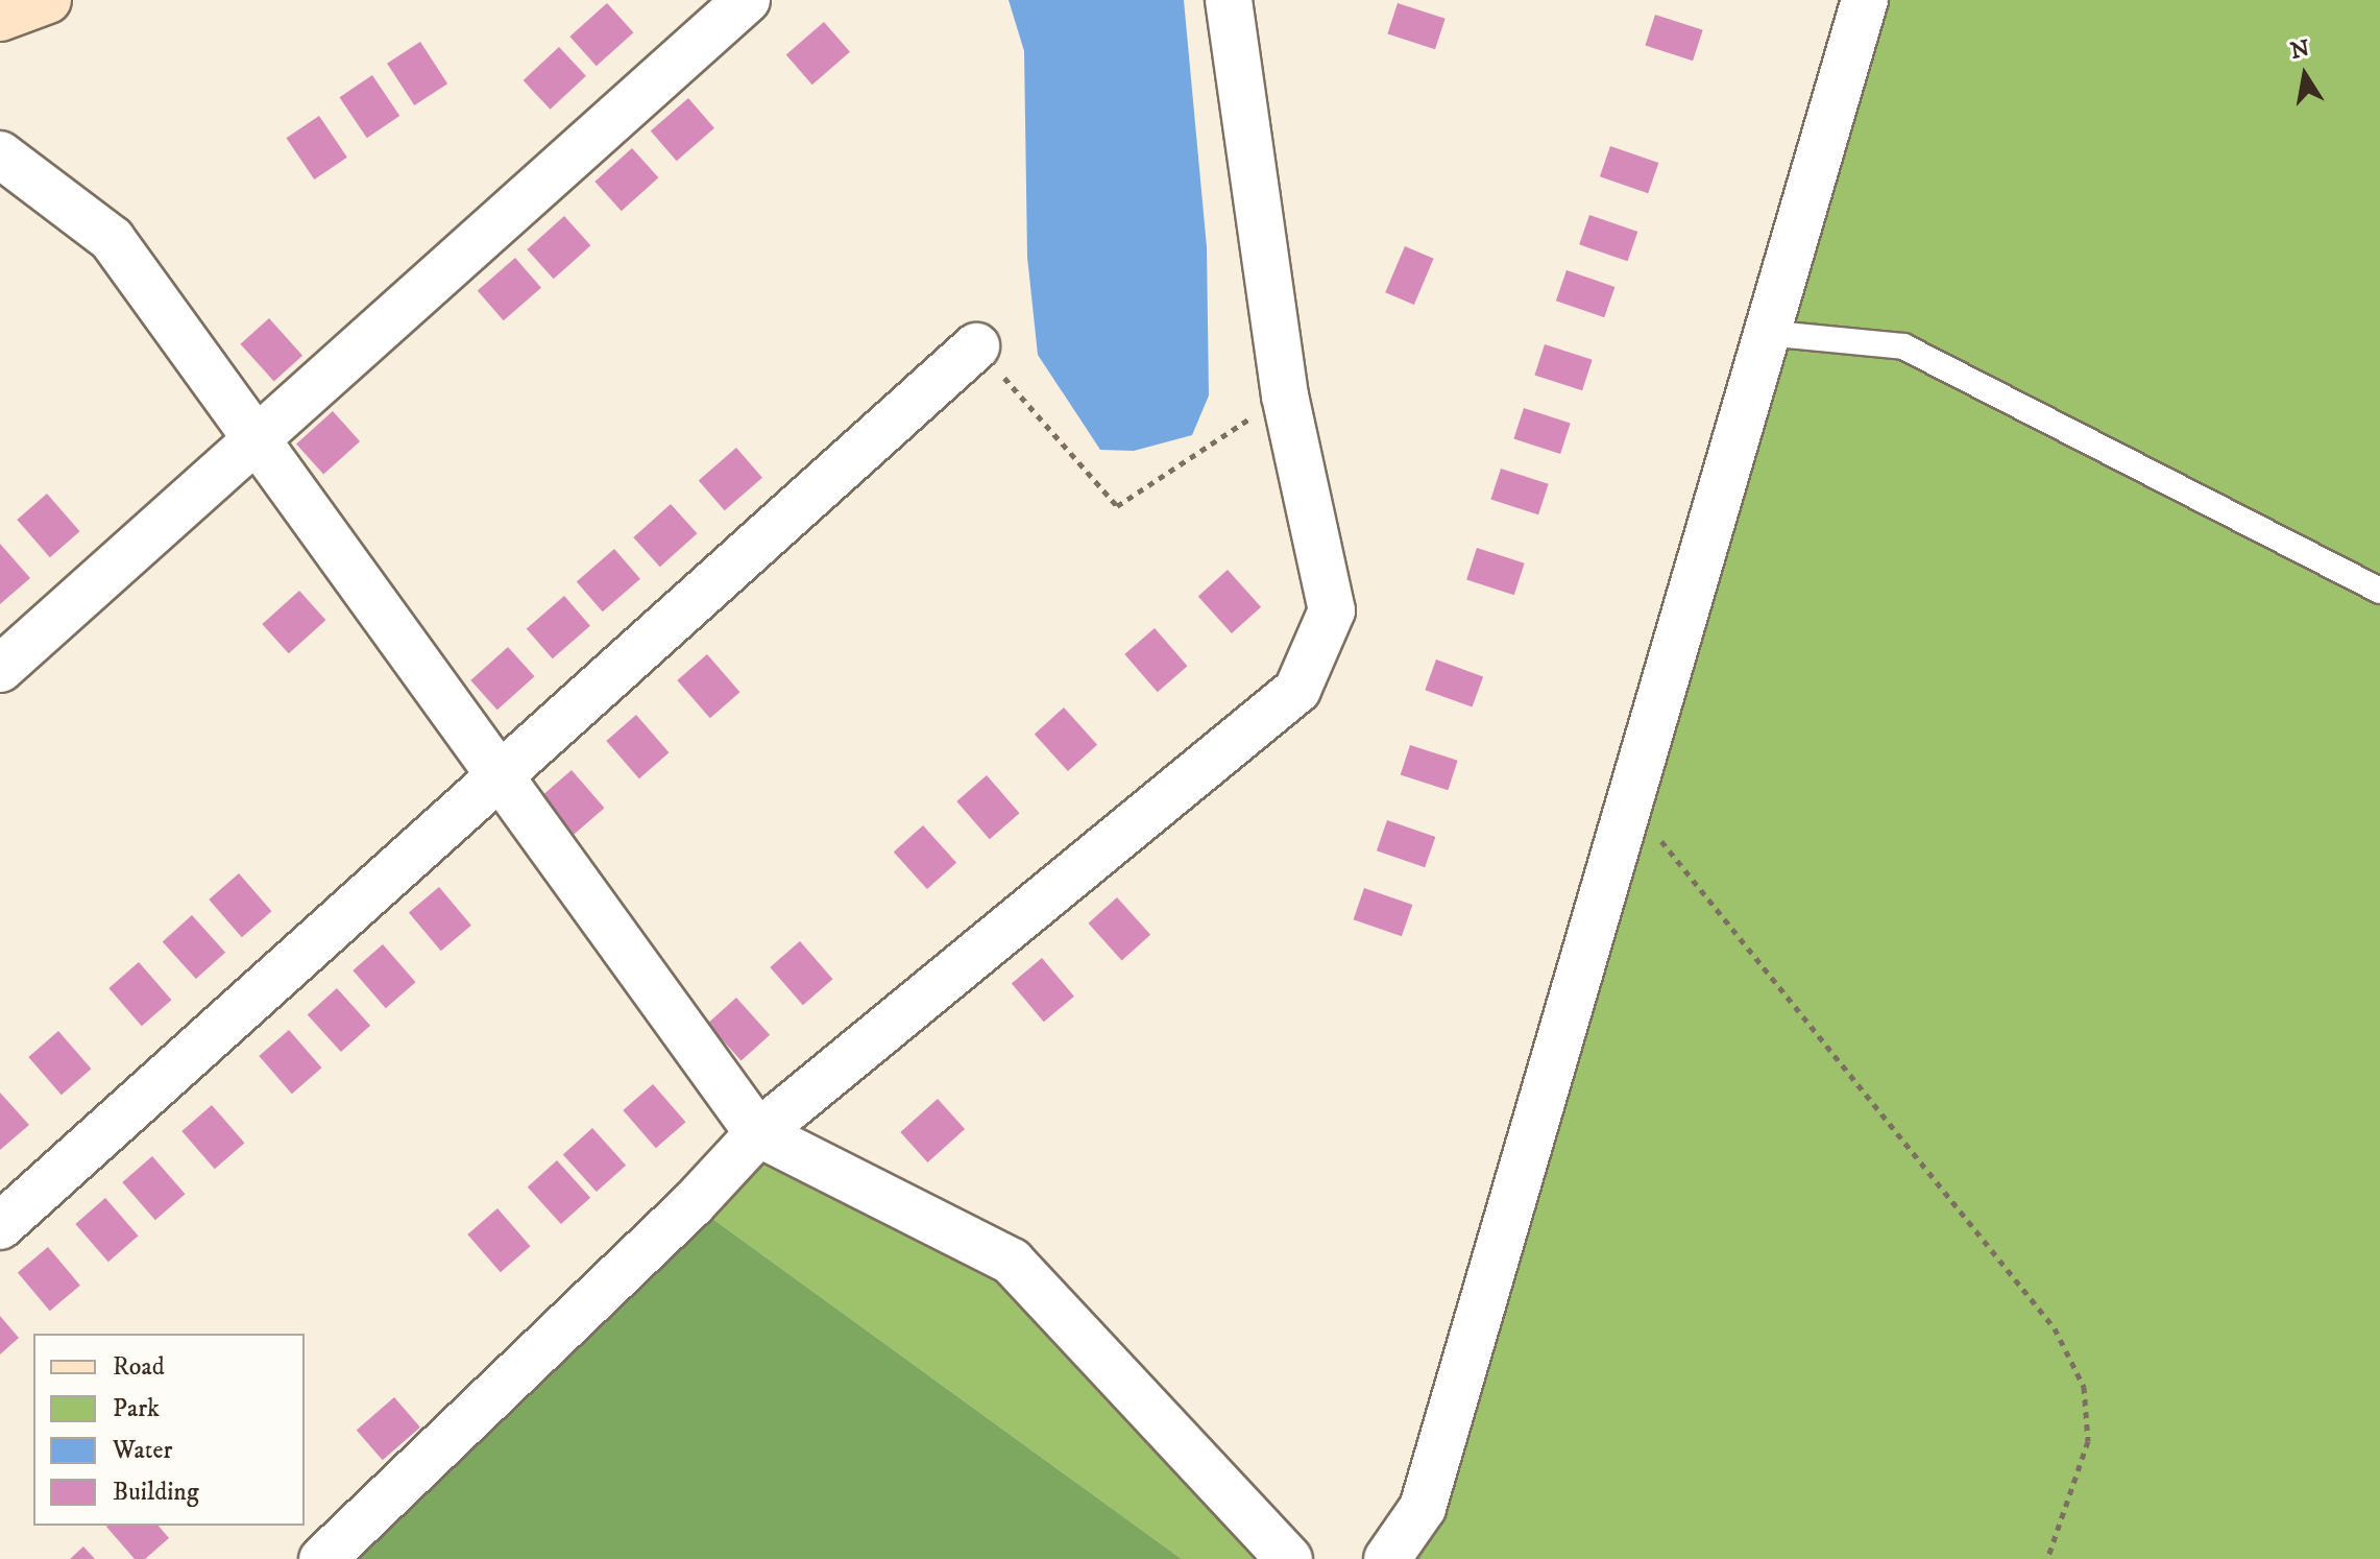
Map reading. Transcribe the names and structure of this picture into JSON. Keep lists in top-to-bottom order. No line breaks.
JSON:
{"legend":["Road","Park","Water","Building"],"north":"top"}
